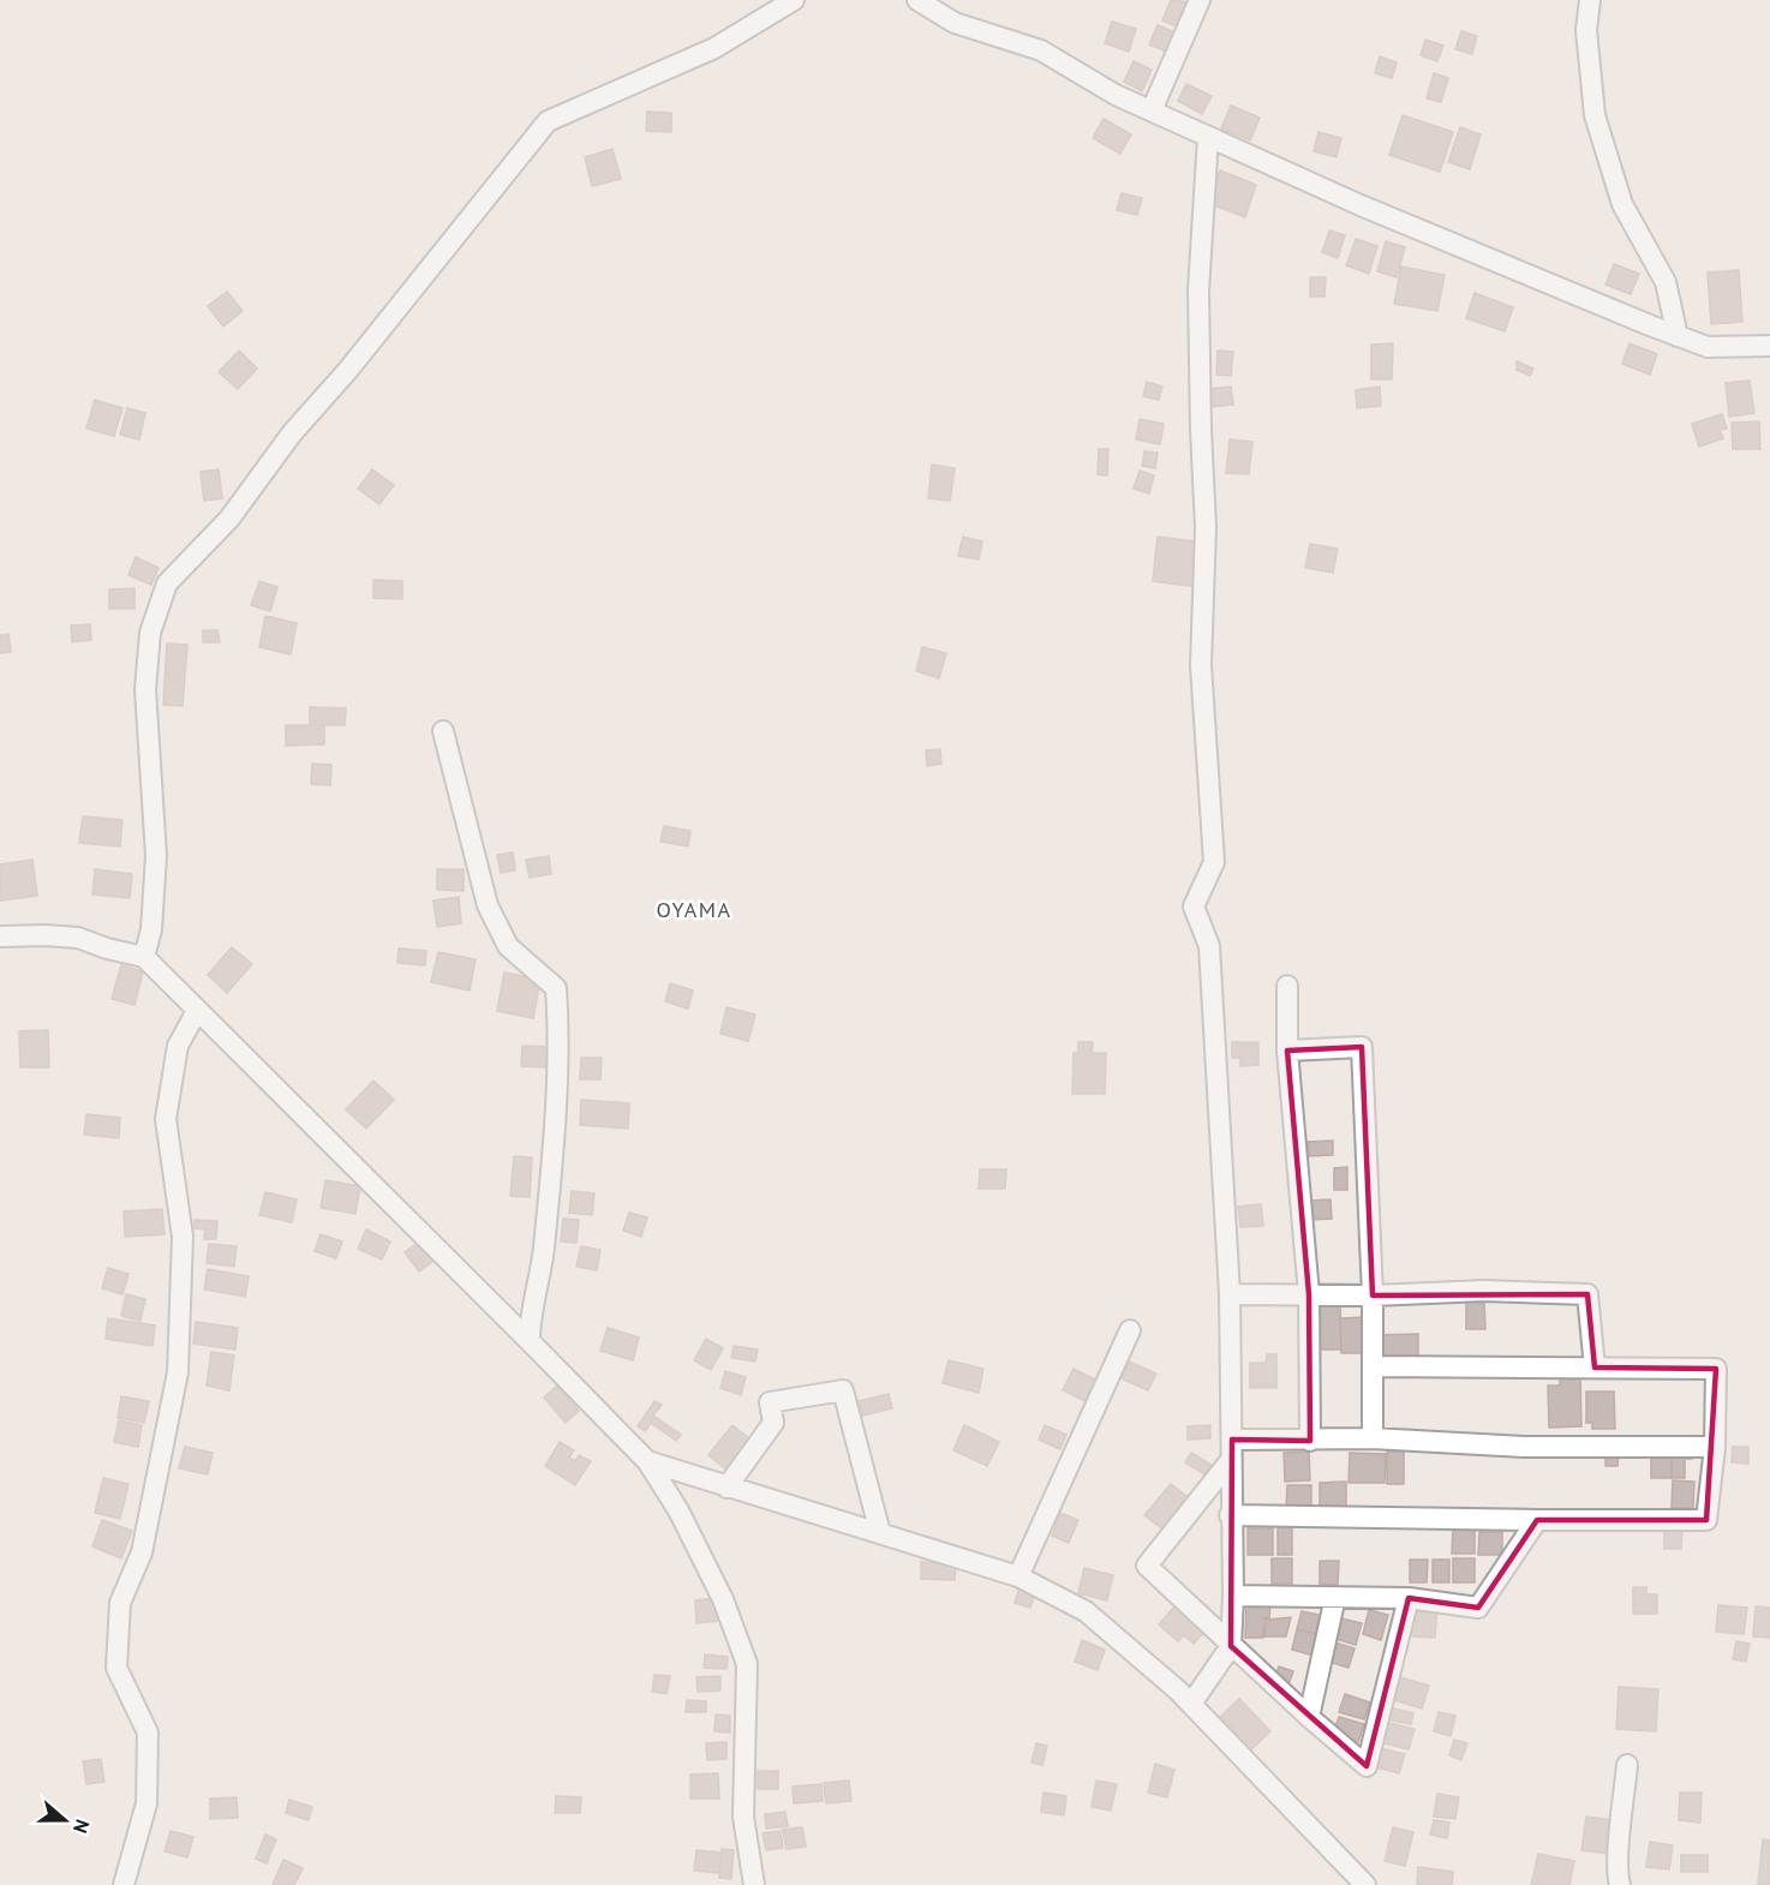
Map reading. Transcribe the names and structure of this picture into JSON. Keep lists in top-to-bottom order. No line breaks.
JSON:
{"districts":["OYAMA"],"north":"right"}
